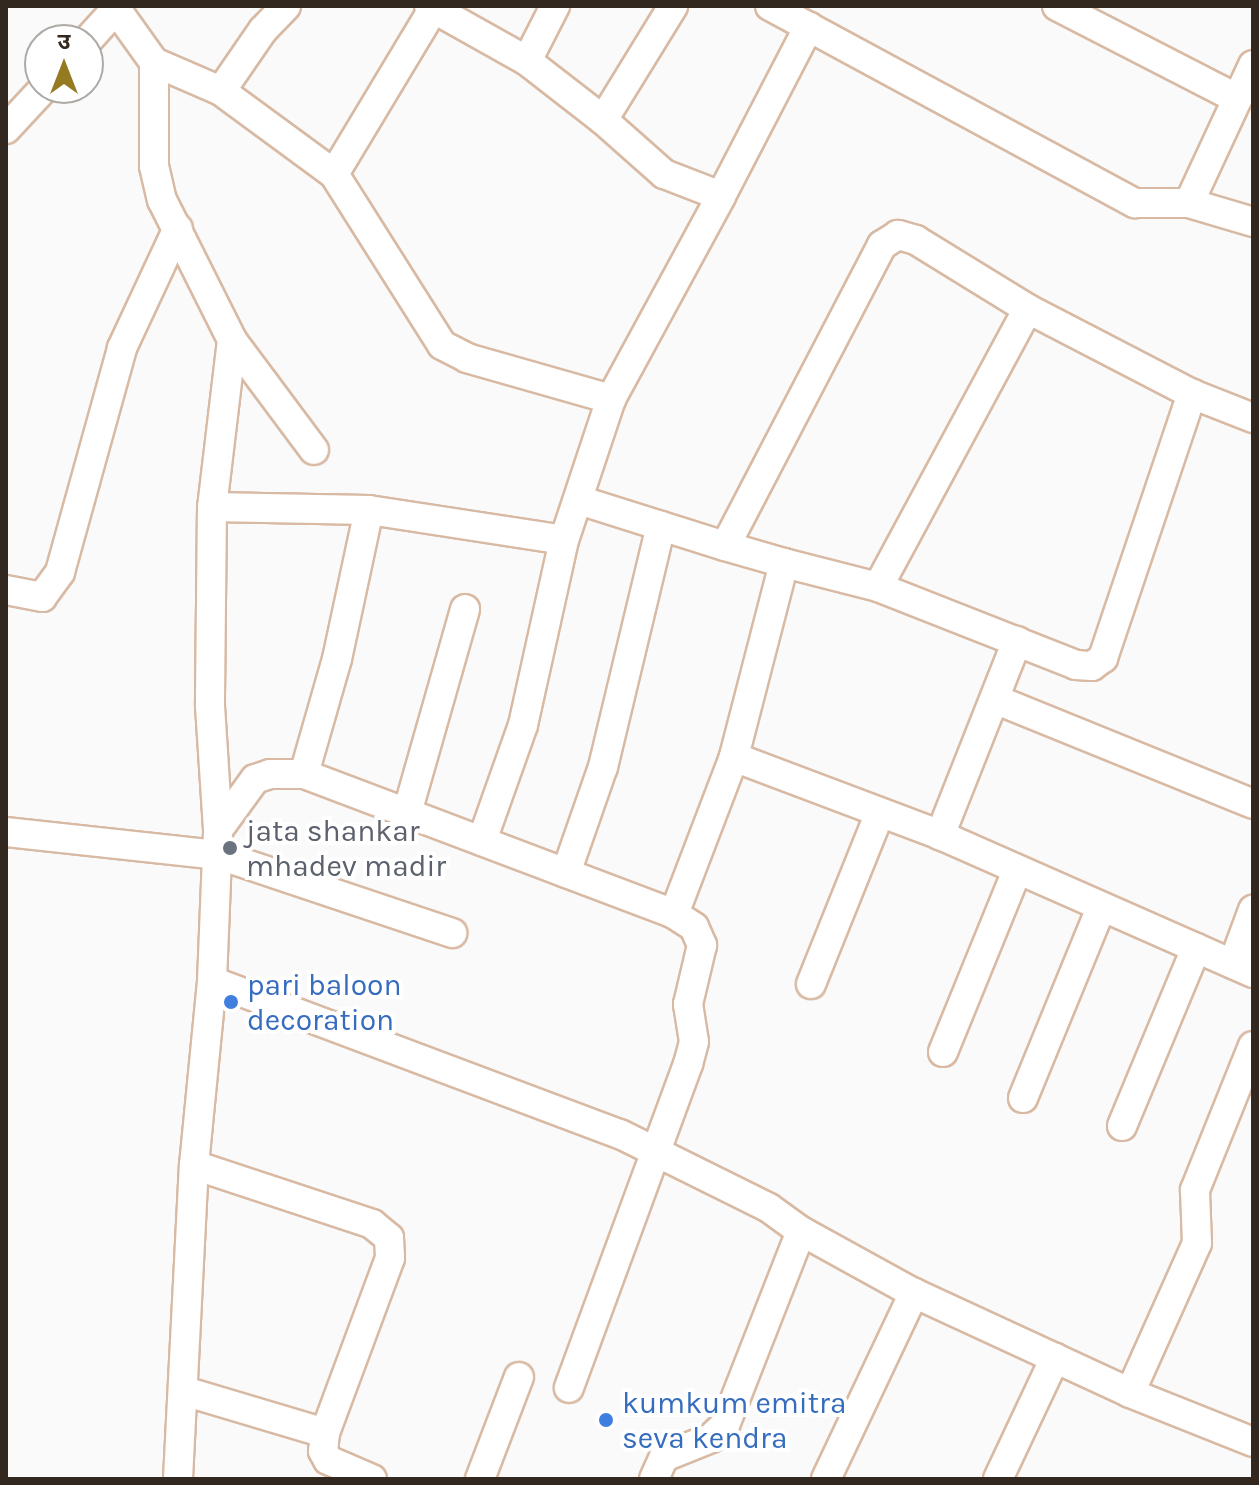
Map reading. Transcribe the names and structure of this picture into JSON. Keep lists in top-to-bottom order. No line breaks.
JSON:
{"places":["jata shankar mhadev madir","pari baloon decoration","kumkum emitra seva kendra"],"north":"top"}
